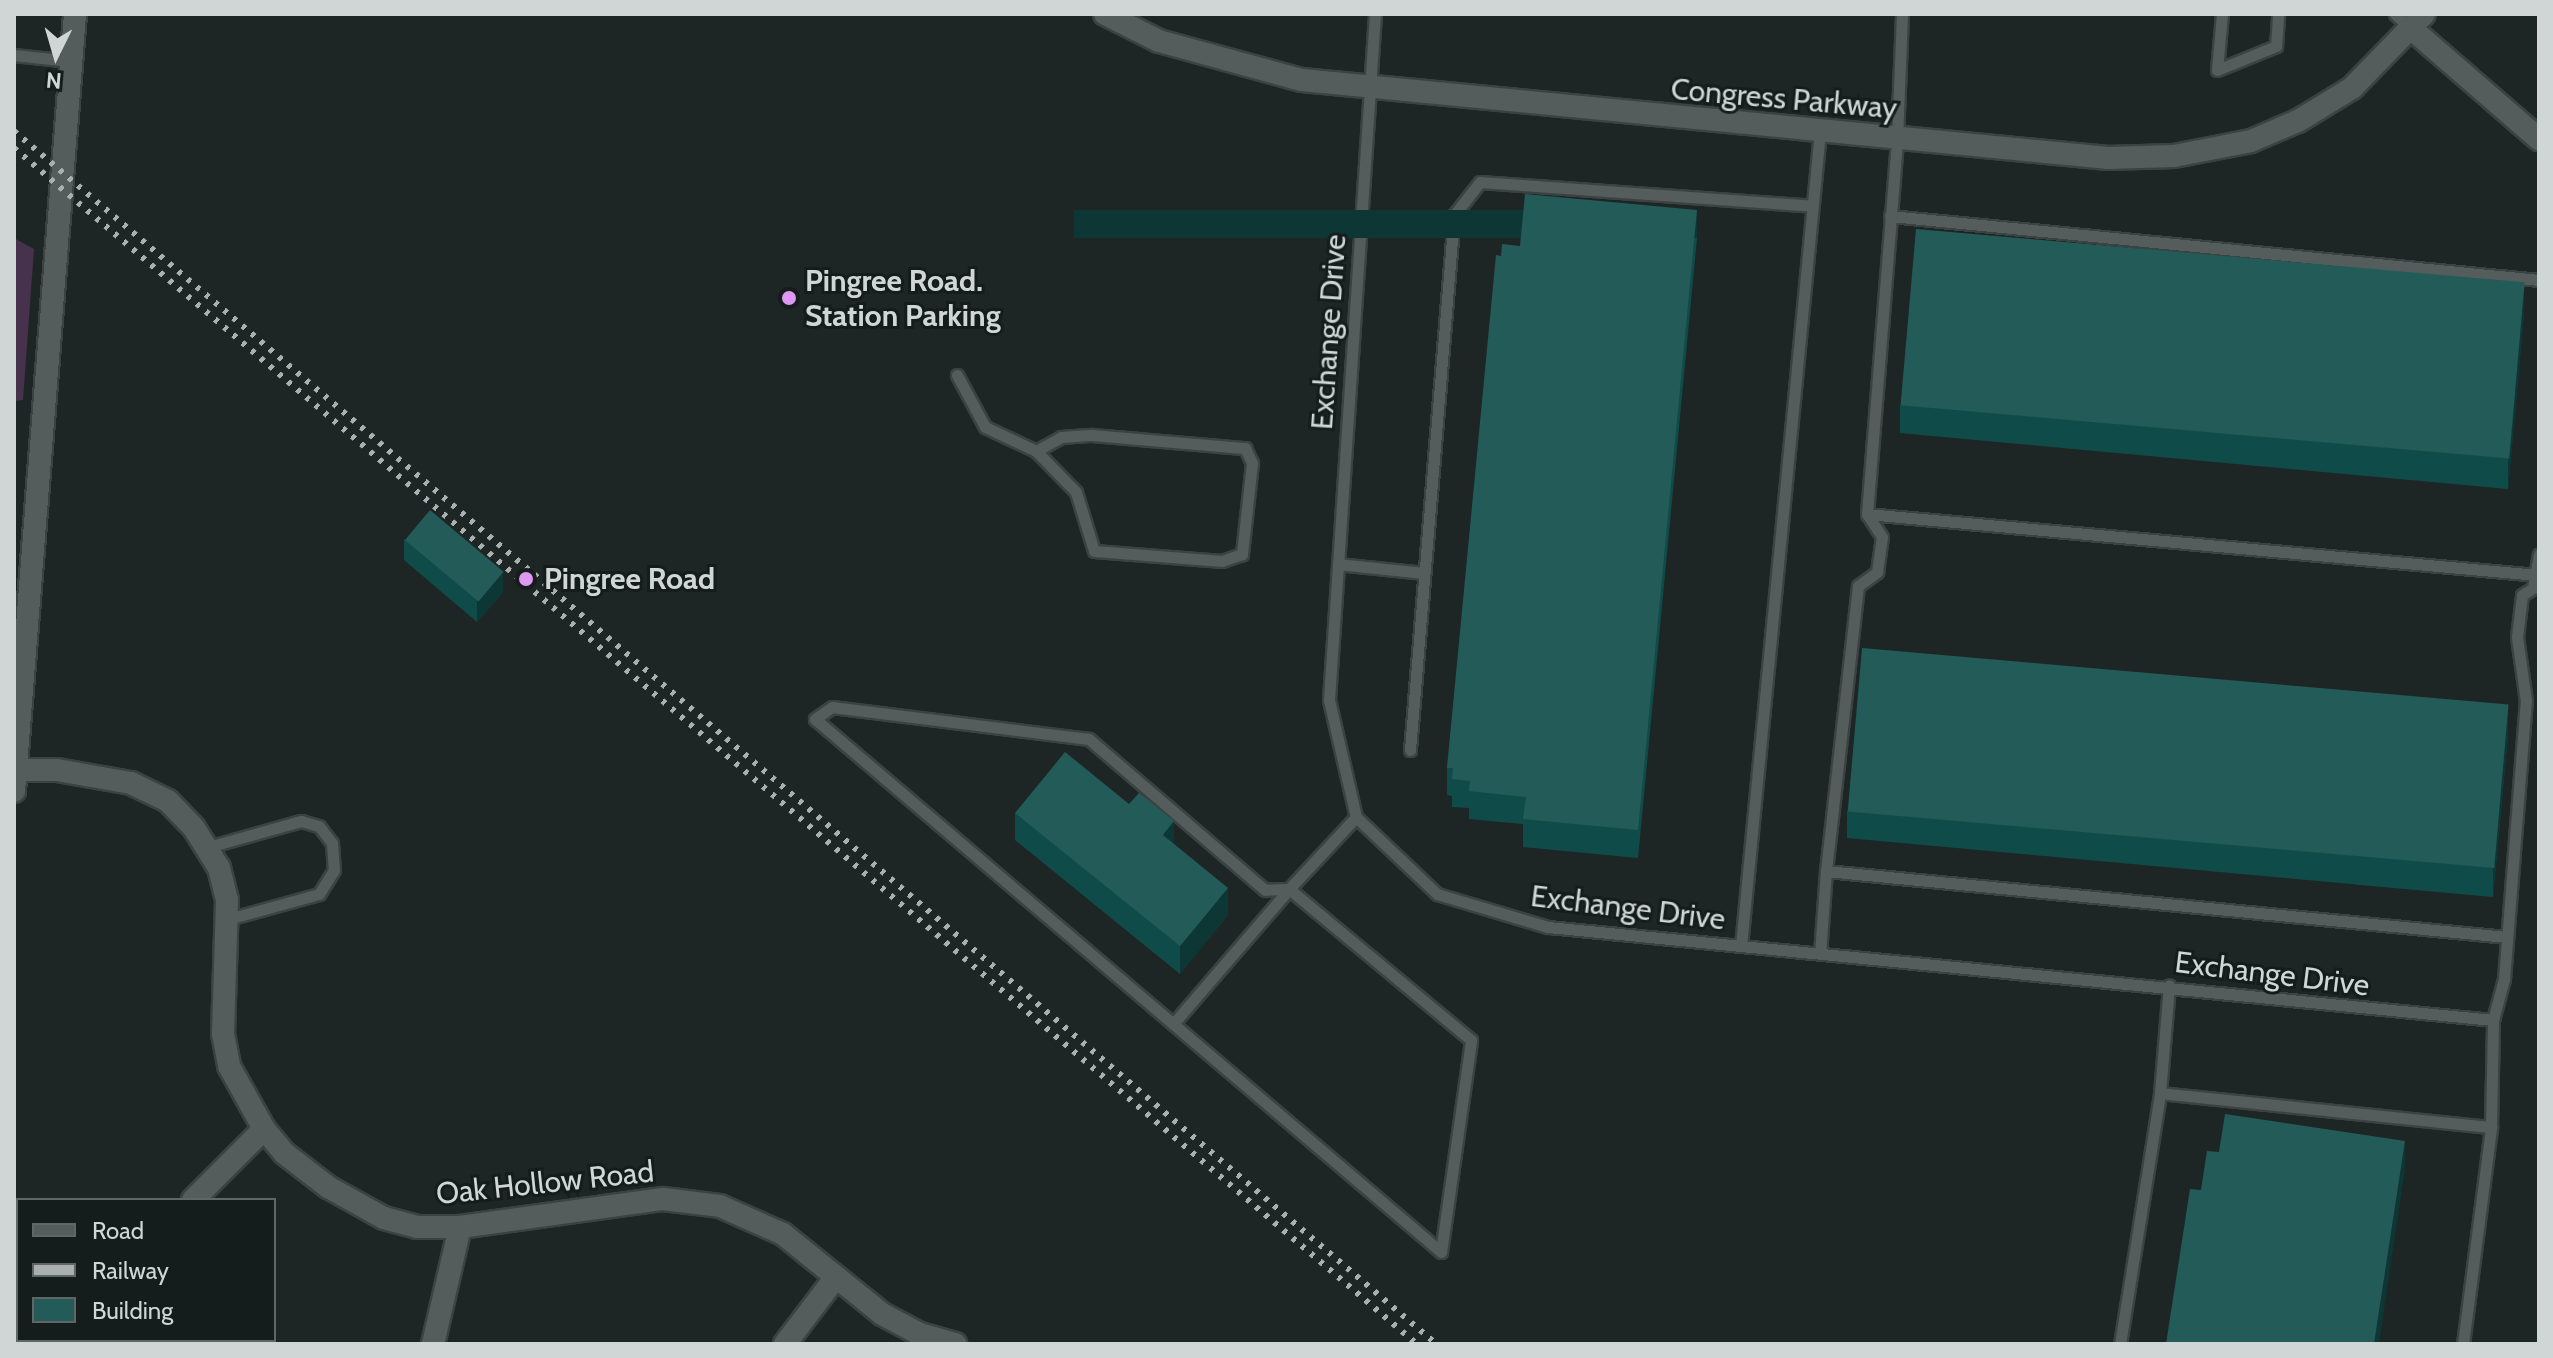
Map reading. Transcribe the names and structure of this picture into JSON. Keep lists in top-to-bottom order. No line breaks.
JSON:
{"streets":{"street":["Congress Parkway","Oak Hollow Road"],"lane":["Exchange Drive"]},"crossings":[["Congress Parkway","Exchange Drive"]],"places":["Pingree Road. Station Parking","Pingree Road"],"legend":["Road","Railway","Building"],"north":"bottom"}
